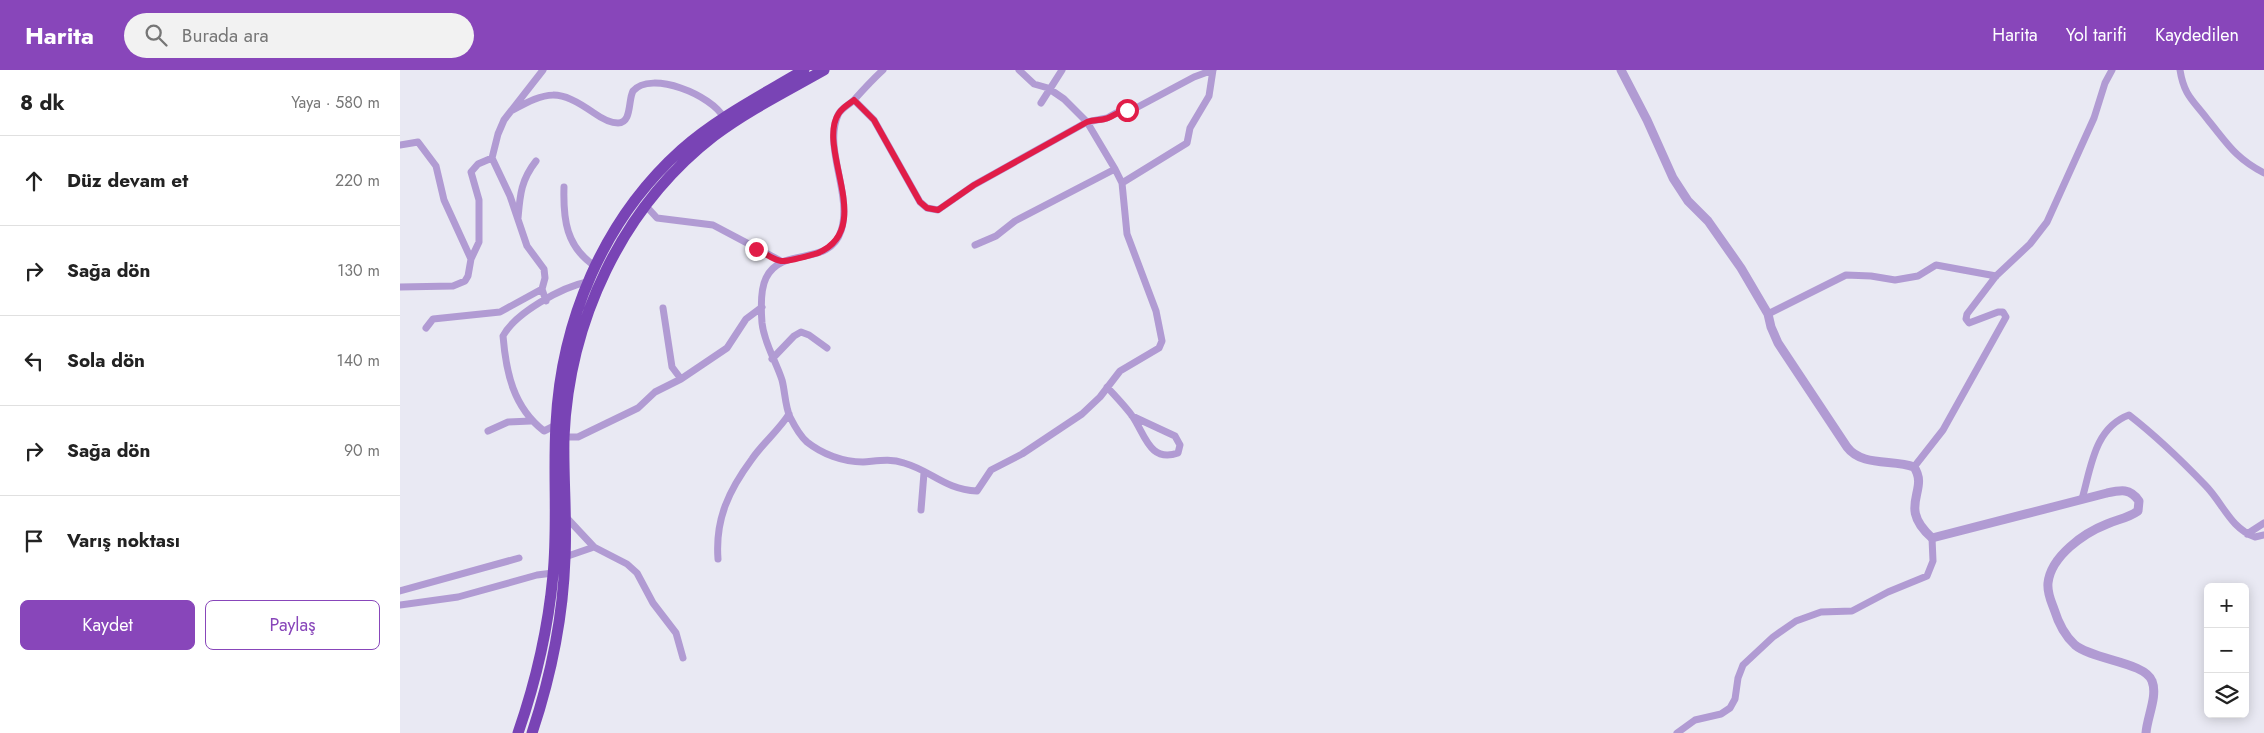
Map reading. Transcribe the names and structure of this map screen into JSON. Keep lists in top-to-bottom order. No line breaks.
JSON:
{"page":{"header":"Harita","search":"Burada ara","nav":["Harita","Yol tarifi","Kaydedilen"],"heading":["8 dk","Yaya · 580 m"],"list":[["Düz devam et","220 m"],["Sağa dön","130 m"],["Sola dön","140 m"],["Sağa dön","90 m"],"Varış noktası"],"map_buttons":["+","−"],"buttons":["Kaydet","Paylaş"]}}
